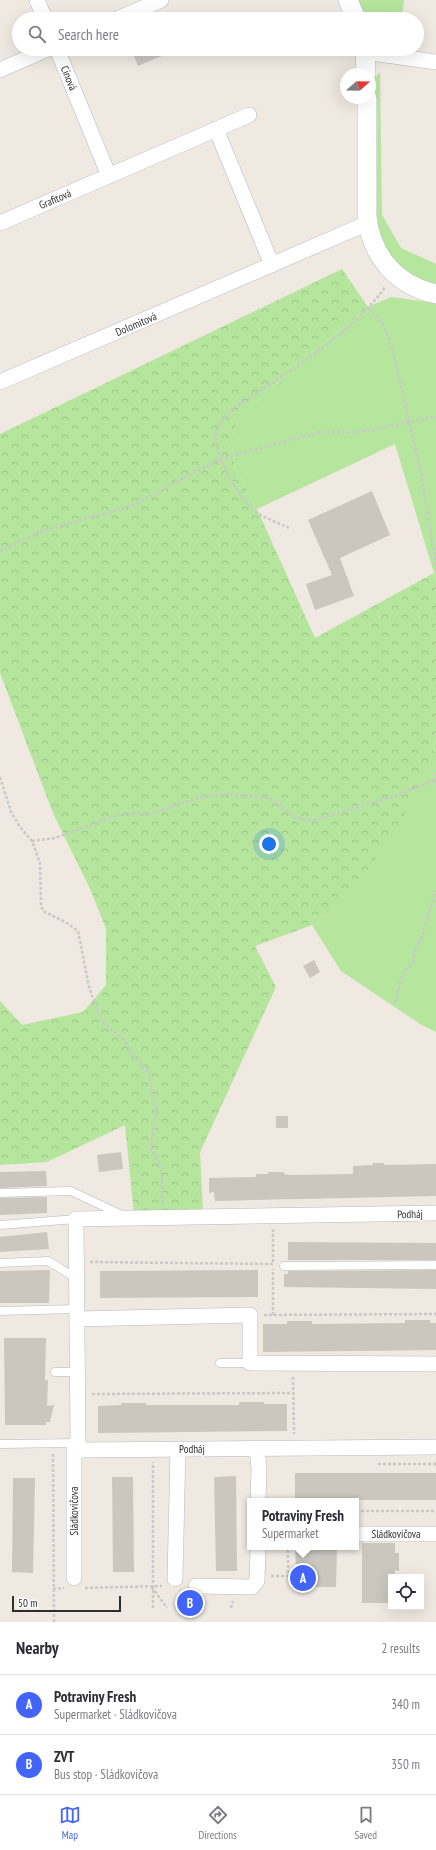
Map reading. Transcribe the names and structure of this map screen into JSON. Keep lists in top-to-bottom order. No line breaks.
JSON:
{"streets":{"street":["Cínová","Grafitová","Dolomitová","Podháj","Sládkovičova"]},"crossings":[["Cínová","Grafitová"],["Podháj","Sládkovičova"]],"scale_bar":"50 m","north":"right","page":{"search":"Search here","popup":["Potraviny Fresh","Supermarket"],"pins":["A","B"],"scale":"50 m","heading":["Nearby","2 results"],"list":[{"mark":"A","name":"Potraviny Fresh","note":"Supermarket · Sládkovičova","value":"340 m"},{"mark":"B","name":"ZVT","note":"Bus stop · Sládkovičova","value":"350 m"}],"nav":["Map","Directions","Saved"]}}
